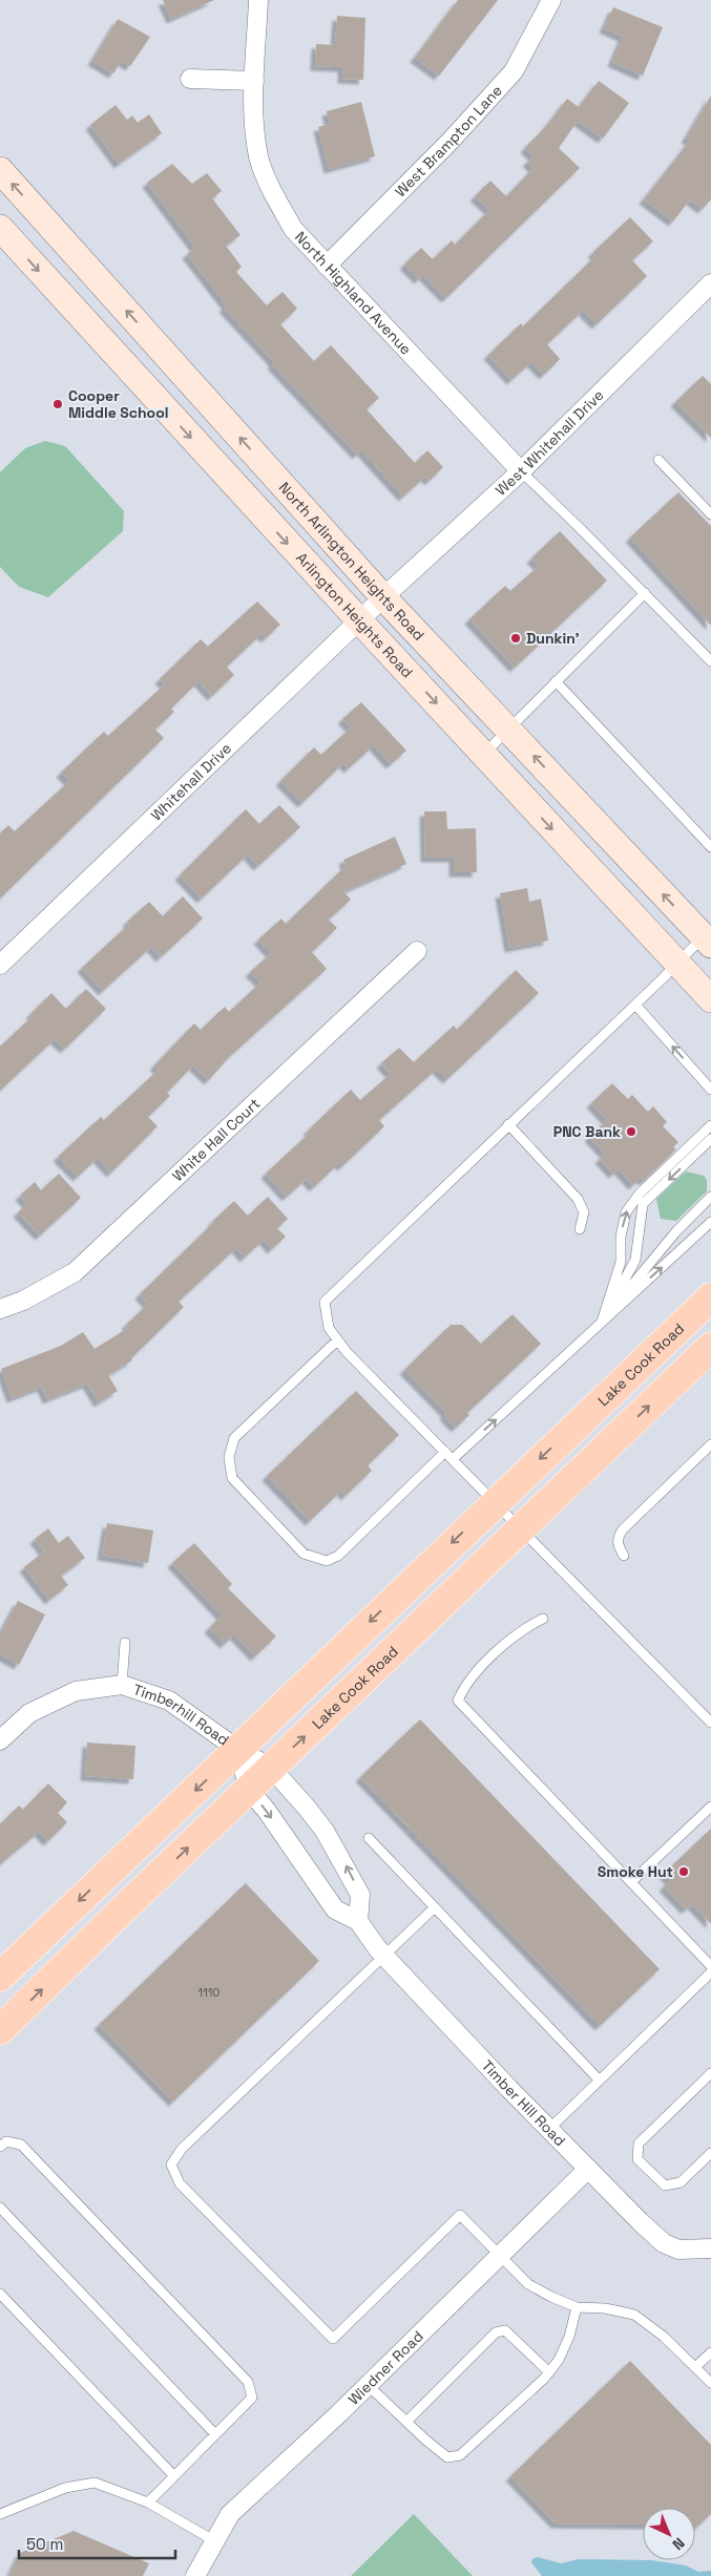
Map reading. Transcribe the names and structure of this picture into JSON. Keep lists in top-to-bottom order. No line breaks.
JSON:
{"streets":{"main road":["North Arlington Heights Road","Arlington Heights Road","Lake Cook Road"],"street":["West Brampton Lane","North Highland Avenue","West Whitehall Drive","Whitehall Drive","White Hall Court","Timberhill Road","Timber Hill Road","Wiedner Road"]},"crossings":[["West Brampton Lane","North Highland Avenue"],["North Highland Avenue","West Whitehall Drive"],["West Whitehall Drive","North Arlington Heights Road"],["West Whitehall Drive","Whitehall Drive"],["North Arlington Heights Road","Whitehall Drive"],["Arlington Heights Road","Whitehall Drive"],["Lake Cook Road","Timberhill Road"],["Lake Cook Road","Timber Hill Road"],["Timberhill Road","Timber Hill Road"],["Timber Hill Road","Wiedner Road"]],"one_way":["North Arlington Heights Road","Arlington Heights Road"],"places":["Cooper Middle School","Dunkin'","PNC Bank","Smoke Hut"],"house_numbers":["1110"],"scale_bar":"50 m","north":"bottom right"}
